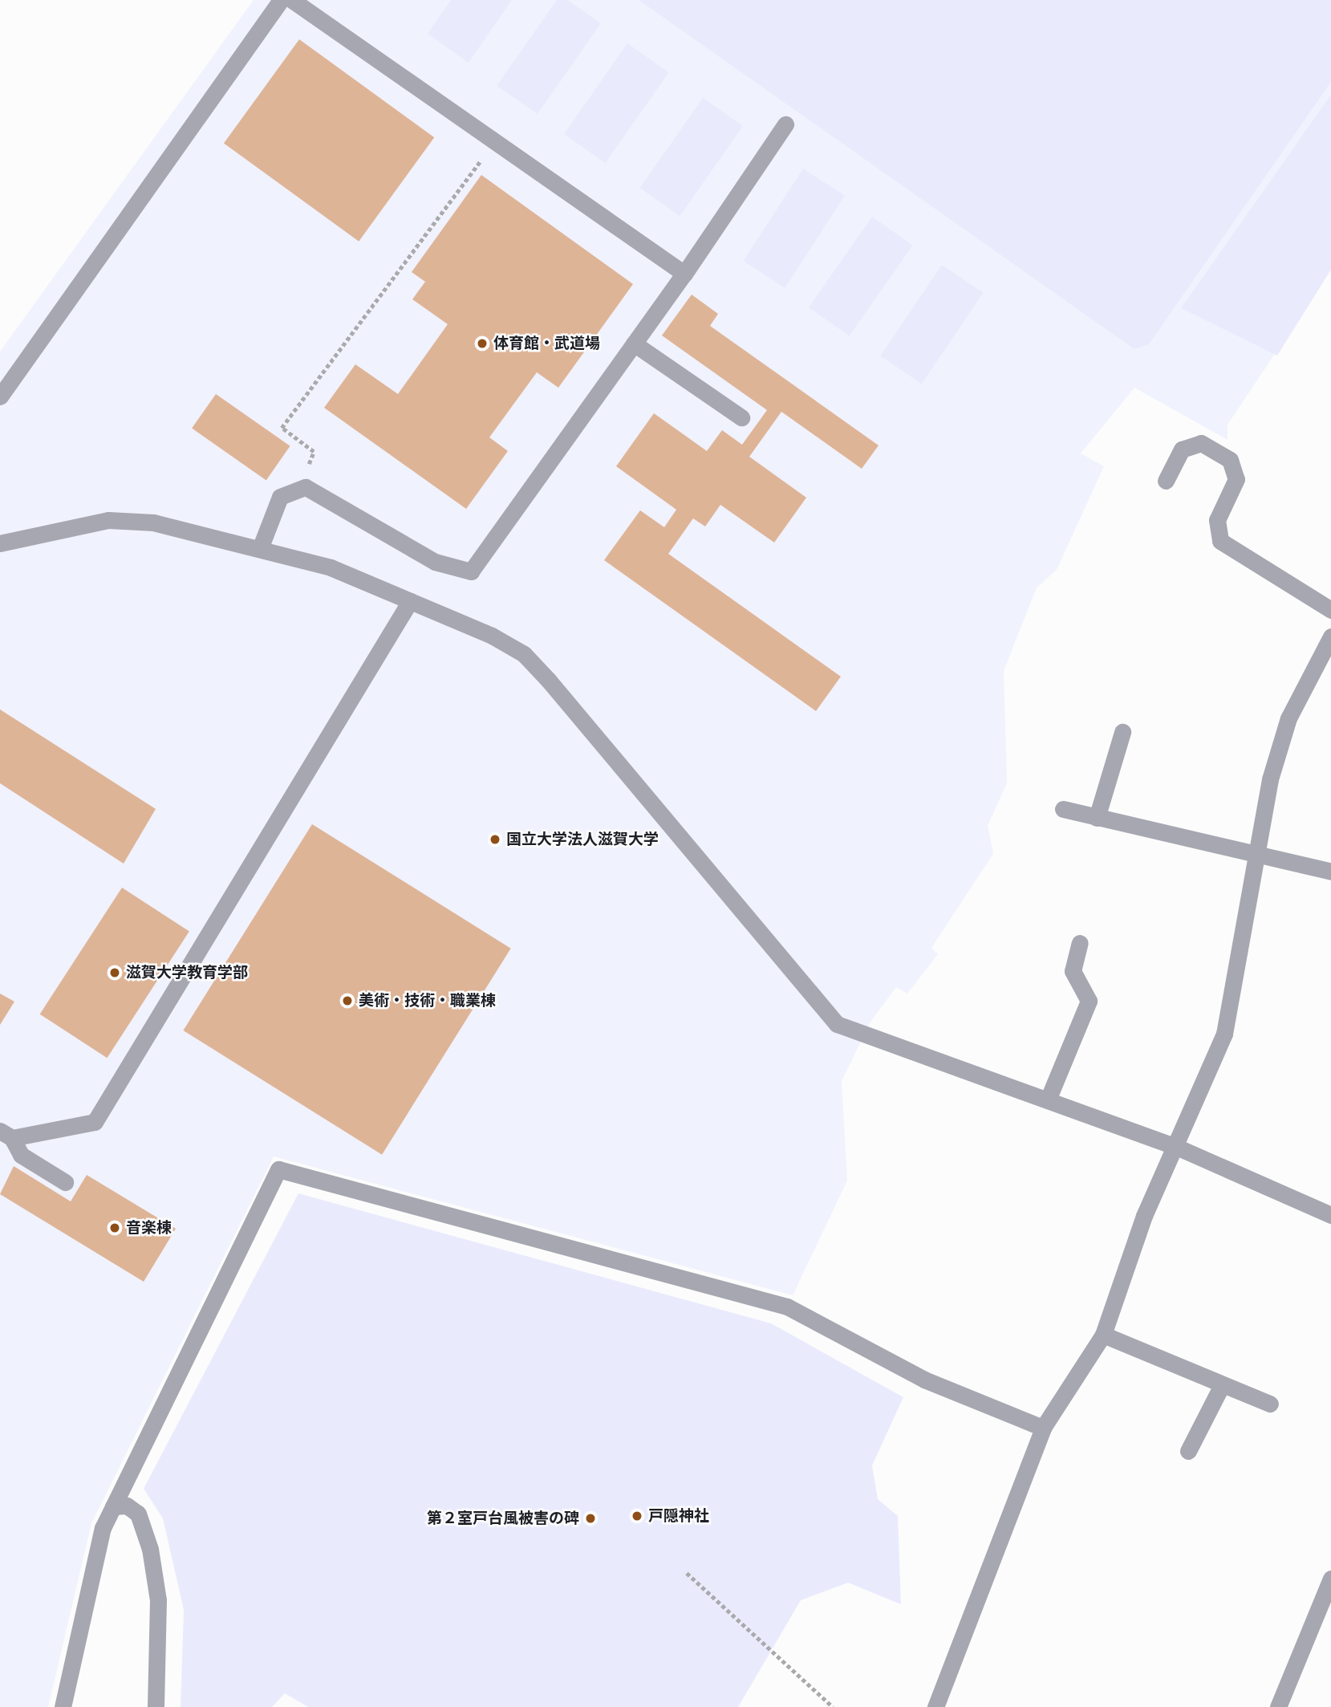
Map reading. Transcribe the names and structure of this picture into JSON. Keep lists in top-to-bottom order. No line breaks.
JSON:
{"places":["体育館・武道場","国立大学法人滋賀大学","滋賀大学教育学部","美術・技術・職業棟","音楽棟","戸隠神社","第２室戸台風被害の碑"]}
